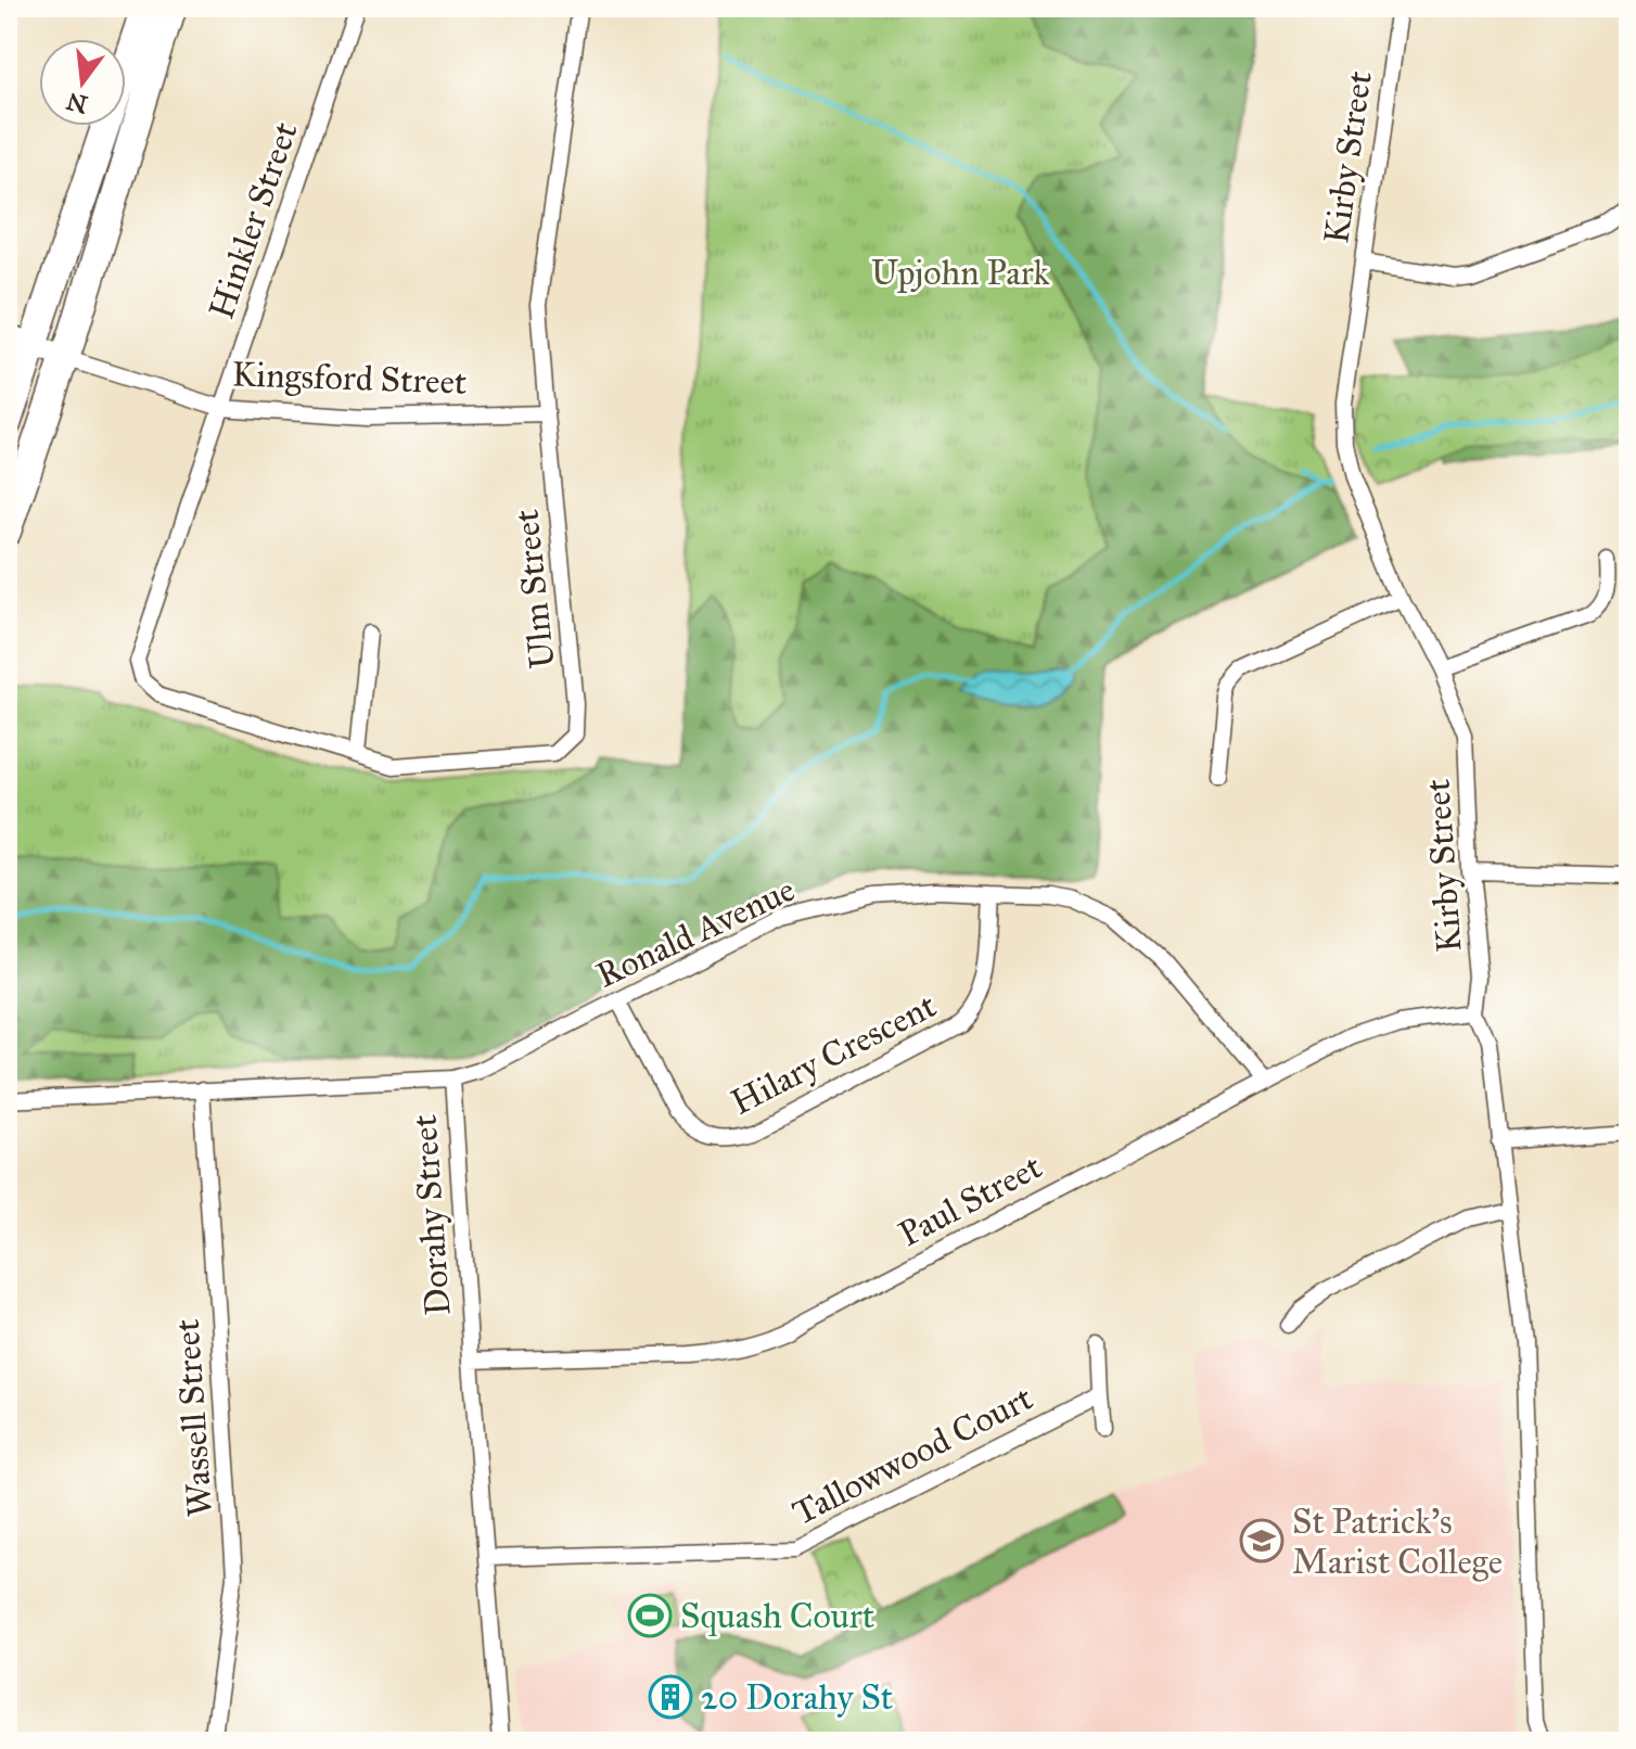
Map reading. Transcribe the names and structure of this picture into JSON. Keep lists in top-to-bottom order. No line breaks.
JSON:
{"streets":{"street":["Kirby Street","Hinkler Street","Kingsford Street","Ulm Street","Ronald Avenue","Hilary Crescent","Paul Street","Dorahy Street","Wassell Street","Tallowwood Court"]},"crossings":[["Kirby Street","Paul Street"],["Hinkler Street","Kingsford Street"],["Hinkler Street","Ulm Street"],["Kingsford Street","Ulm Street"],["Ronald Avenue","Hilary Crescent"],["Ronald Avenue","Paul Street"],["Ronald Avenue","Dorahy Street"],["Paul Street","Dorahy Street"],["Dorahy Street","Wassell Street"],["Dorahy Street","Tallowwood Court"]],"parks":["Upjohn Park"],"places":{"school or university":["St Patrick's Marist College"],"sports":["Squash Court"],"building":["20 Dorahy St"]},"north":"bottom"}
